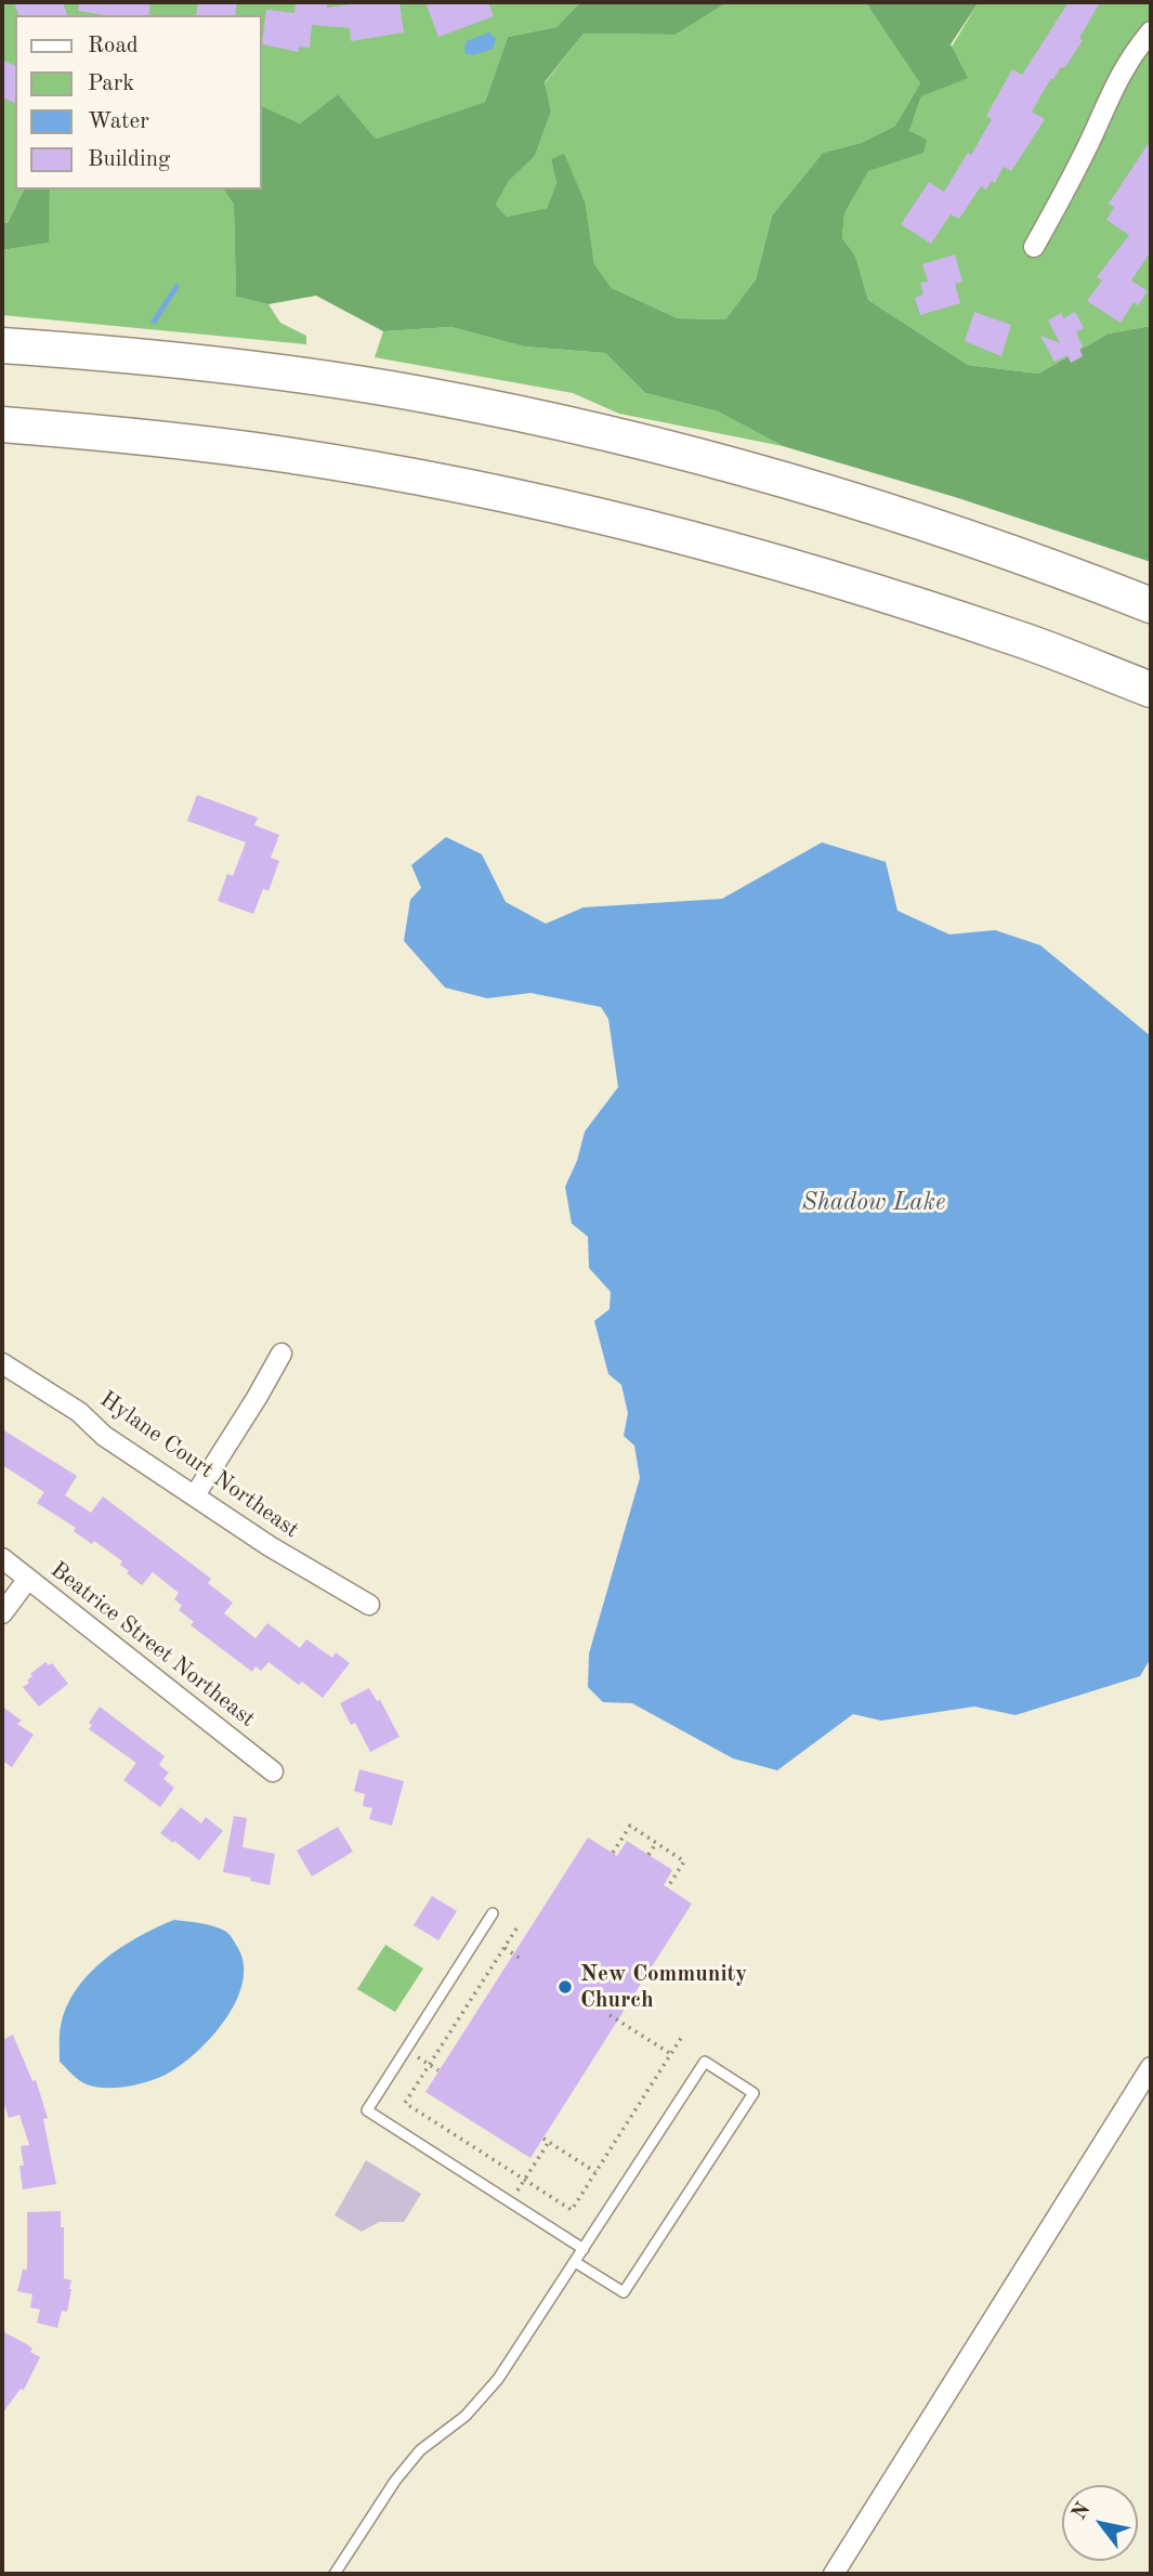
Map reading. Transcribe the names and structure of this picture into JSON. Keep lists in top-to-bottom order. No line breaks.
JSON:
{"streets":{"street":["Hylane Court Northeast","Beatrice Street Northeast"]},"water":["Shadow Lake"],"places":["New Community Church"],"legend":["Road","Park","Water","Building"],"north":"top left"}
